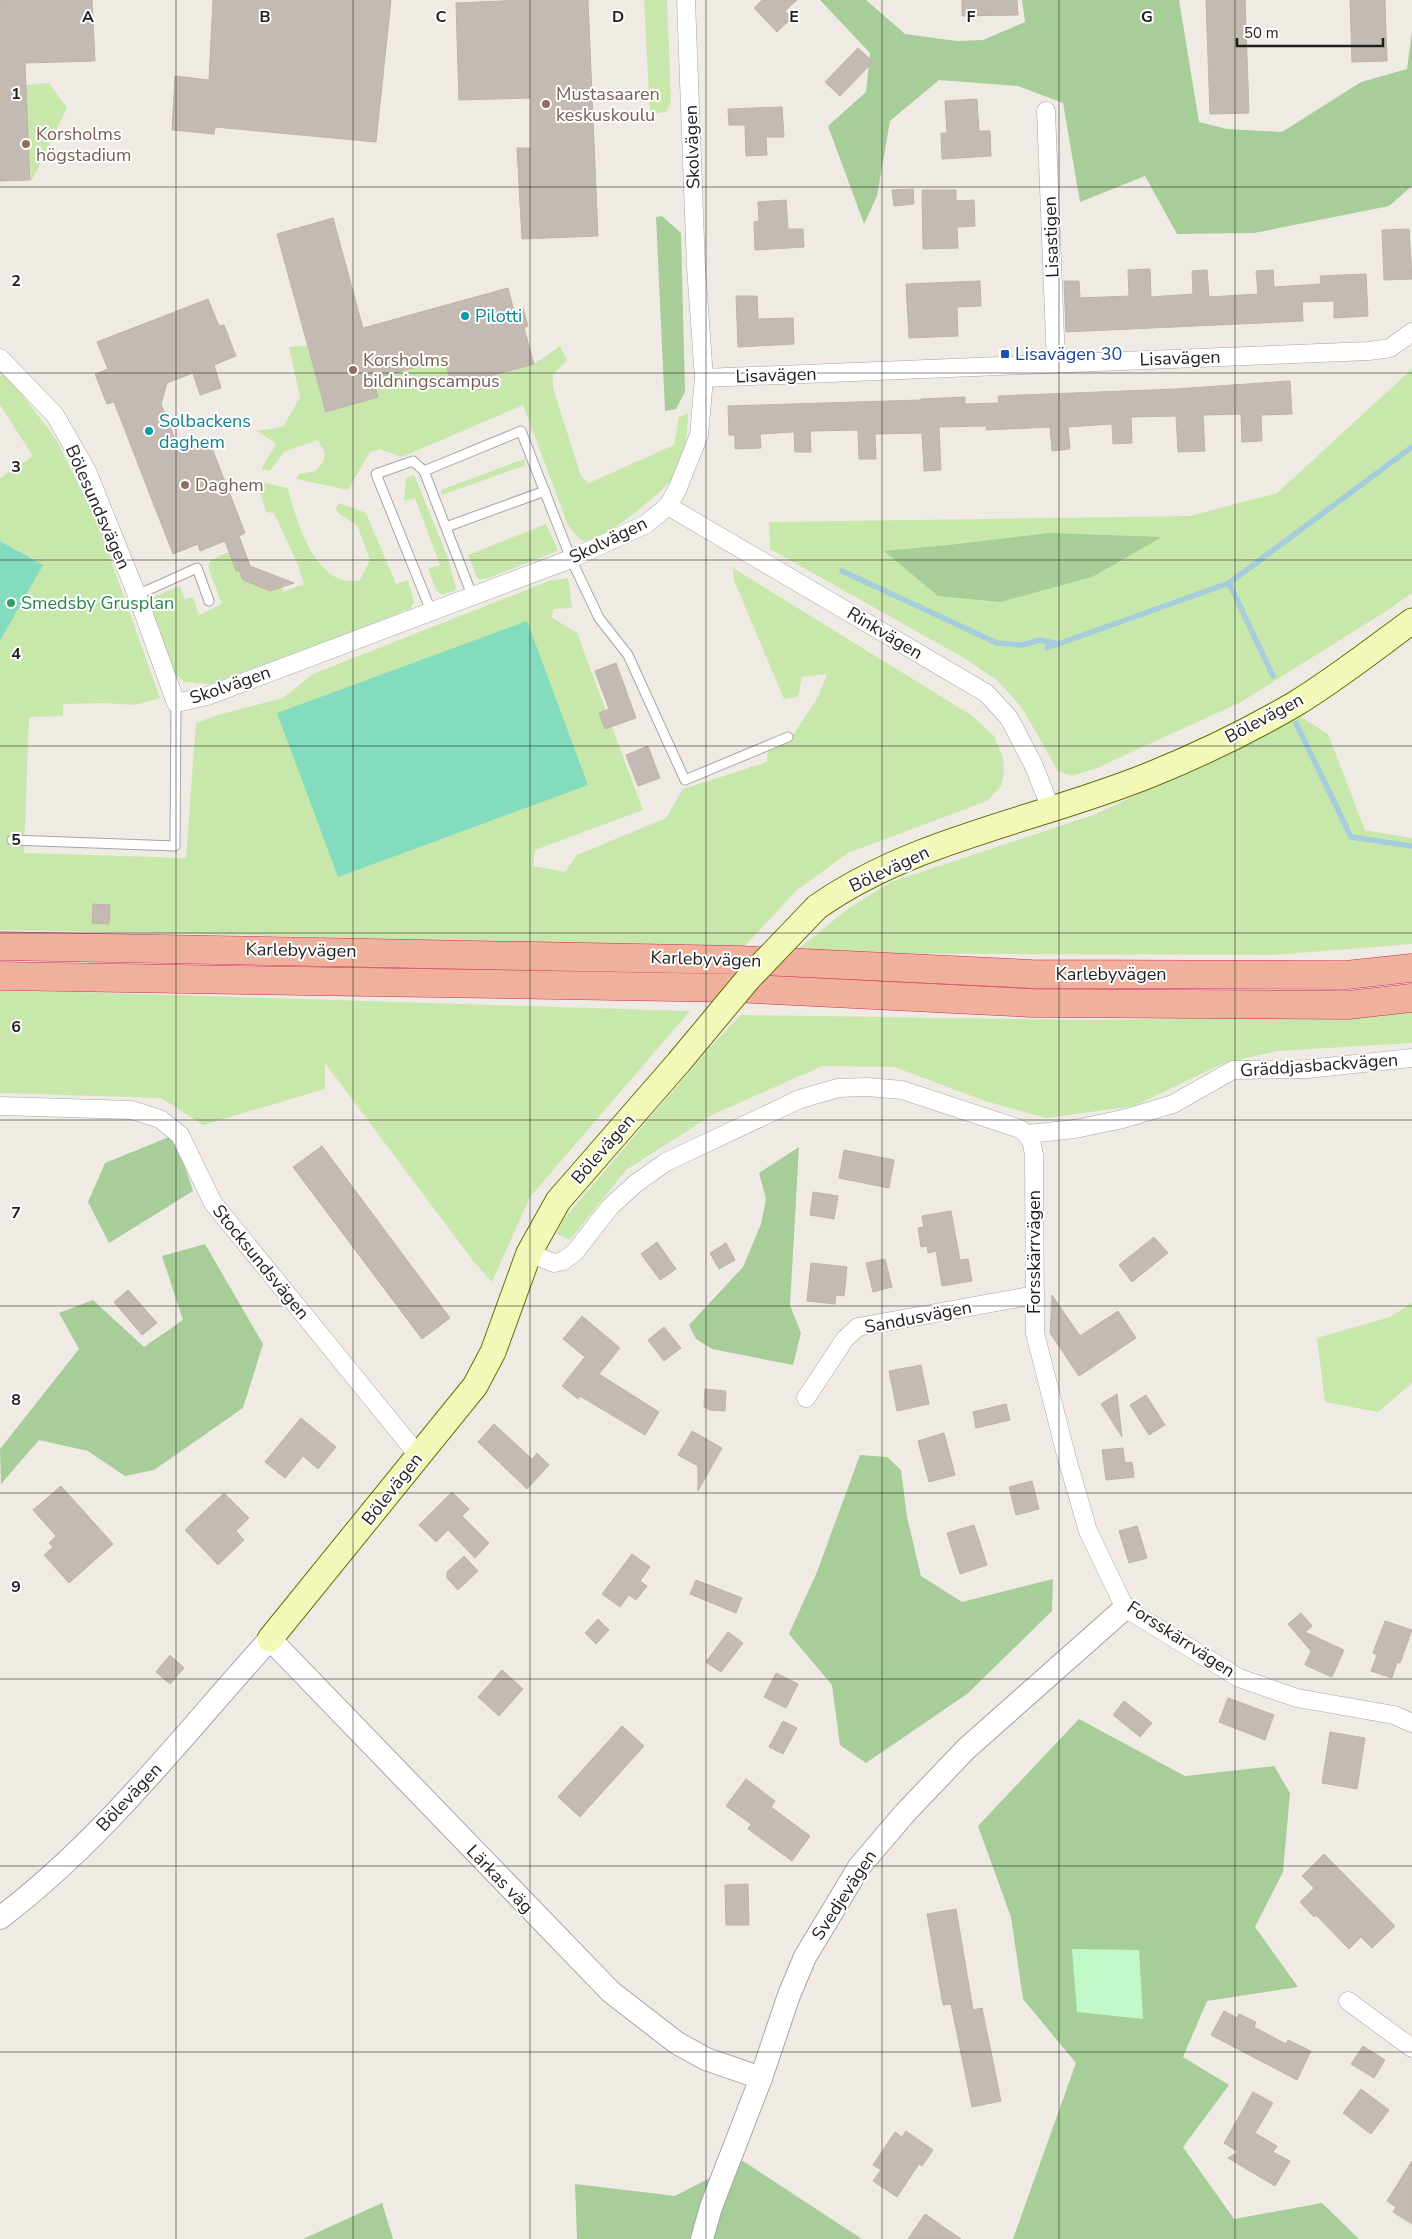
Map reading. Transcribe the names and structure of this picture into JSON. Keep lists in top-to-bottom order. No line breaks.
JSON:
{"streets":{"highway":["Karlebyvägen"],"main road":["Bölevägen"],"street":["Skolvägen","Lisastigen","Lisavägen","Bölesundsvägen","Rinkvägen","Gräddjasbackvägen","Forsskärrvägen","Stocksundsvägen","Sandusvägen","Lärkas väg","Svedjevägen"]},"crossings":[["Skolvägen","Lisavägen"],["Skolvägen","Bölesundsvägen"],["Skolvägen","Rinkvägen"],["Lisastigen","Lisavägen"],["Rinkvägen","Bölevägen"],["Bölevägen","Stocksundsvägen"],["Bölevägen","Lärkas väg"],["Gräddjasbackvägen","Forsskärrvägen"],["Forsskärrvägen","Sandusvägen"],["Forsskärrvägen","Svedjevägen"],["Lärkas väg","Svedjevägen"]],"places":{"other":["Mustasaaren keskuskoulu","Korsholms högstadium","Pilotti","Korsholms bildningscampus","Solbackens daghem","Daghem","Smedsby Grusplan"],"transit":["Lisavägen 30"]},"scale_bar":"50 m","grid":{"columns":["A","B","C","D","E","F","G"],"rows":["1","2","3","4","5","6","7","8","9"]}}
